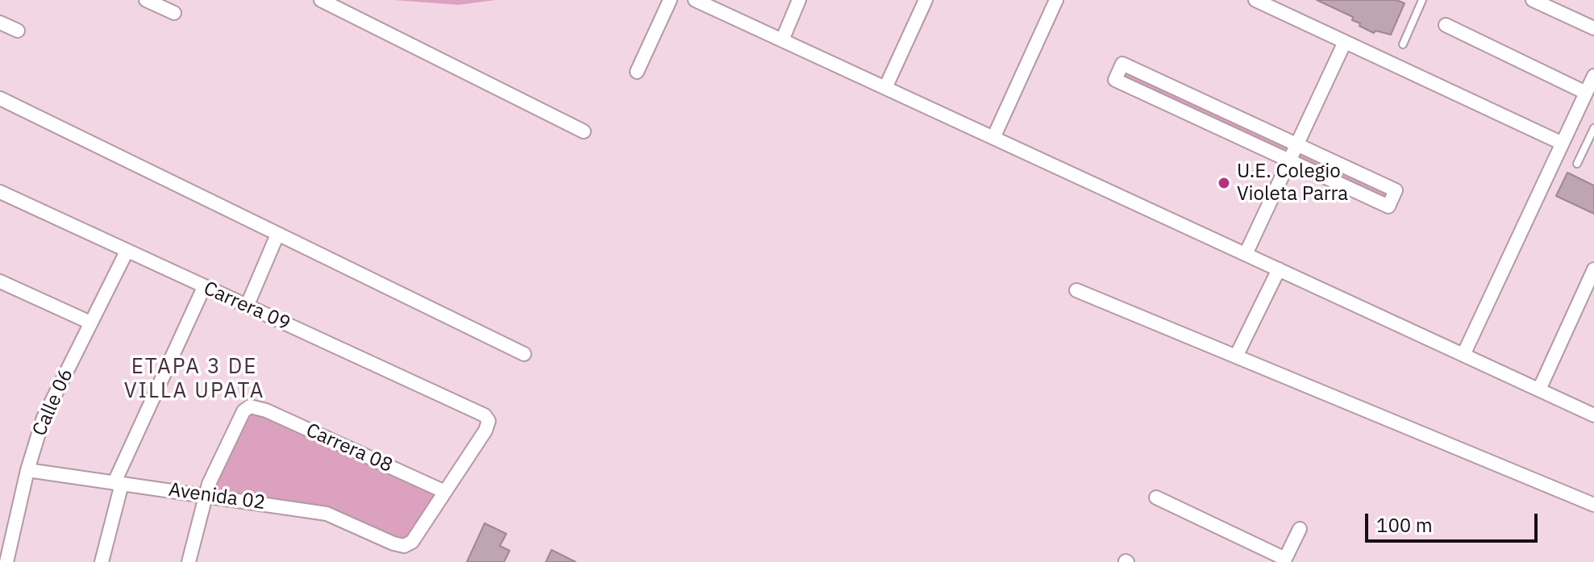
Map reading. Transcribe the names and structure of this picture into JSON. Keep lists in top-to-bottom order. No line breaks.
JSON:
{"streets":{"street":["Carrera 09","Calle 06","Carrera 08","Avenida 02"]},"crossings":[["Carrera 09","Calle 06"],["Carrera 09","Carrera 08"],["Carrera 09","Avenida 02"],["Calle 06","Avenida 02"],["Carrera 08","Avenida 02"]],"districts":["ETAPA 3 DE VILLA UPATA"],"places":["U.E. Colegio Violeta Parra"],"scale_bar":"100 m"}
